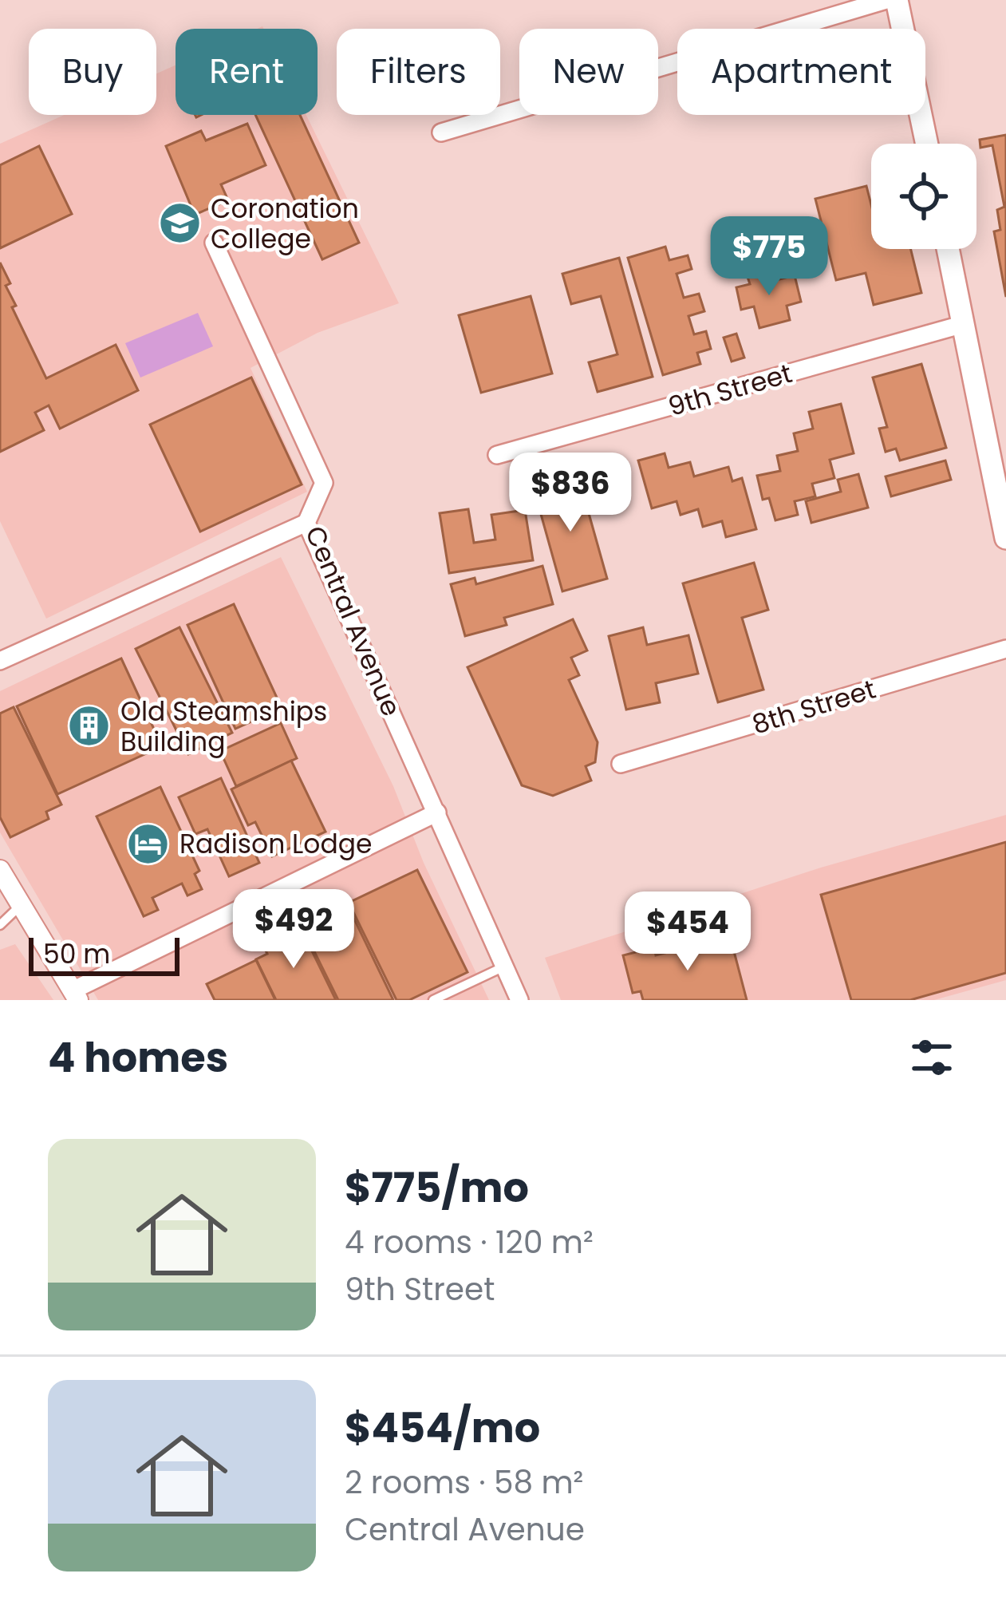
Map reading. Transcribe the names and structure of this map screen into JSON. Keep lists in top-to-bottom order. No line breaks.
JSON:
{"streets":{"street":["9th Street","Central Avenue","8th Street"]},"places":{"school or university":["Coronation College"],"building":["Old Steamships Building"],"hotel":["Radison Lodge"]},"scale_bar":"50 m","page":{"chip":["Buy","Rent","Filters","New","Apartment"],"price":["$775","$836","$492","$454"],"scale":"50 m","heading":"4 homes","list":[{"name":"$775/mo","note":"4 rooms · 120 m² · 9th Street"},{"name":"$454/mo","note":"2 rooms · 58 m² · Central Avenue"}]}}
